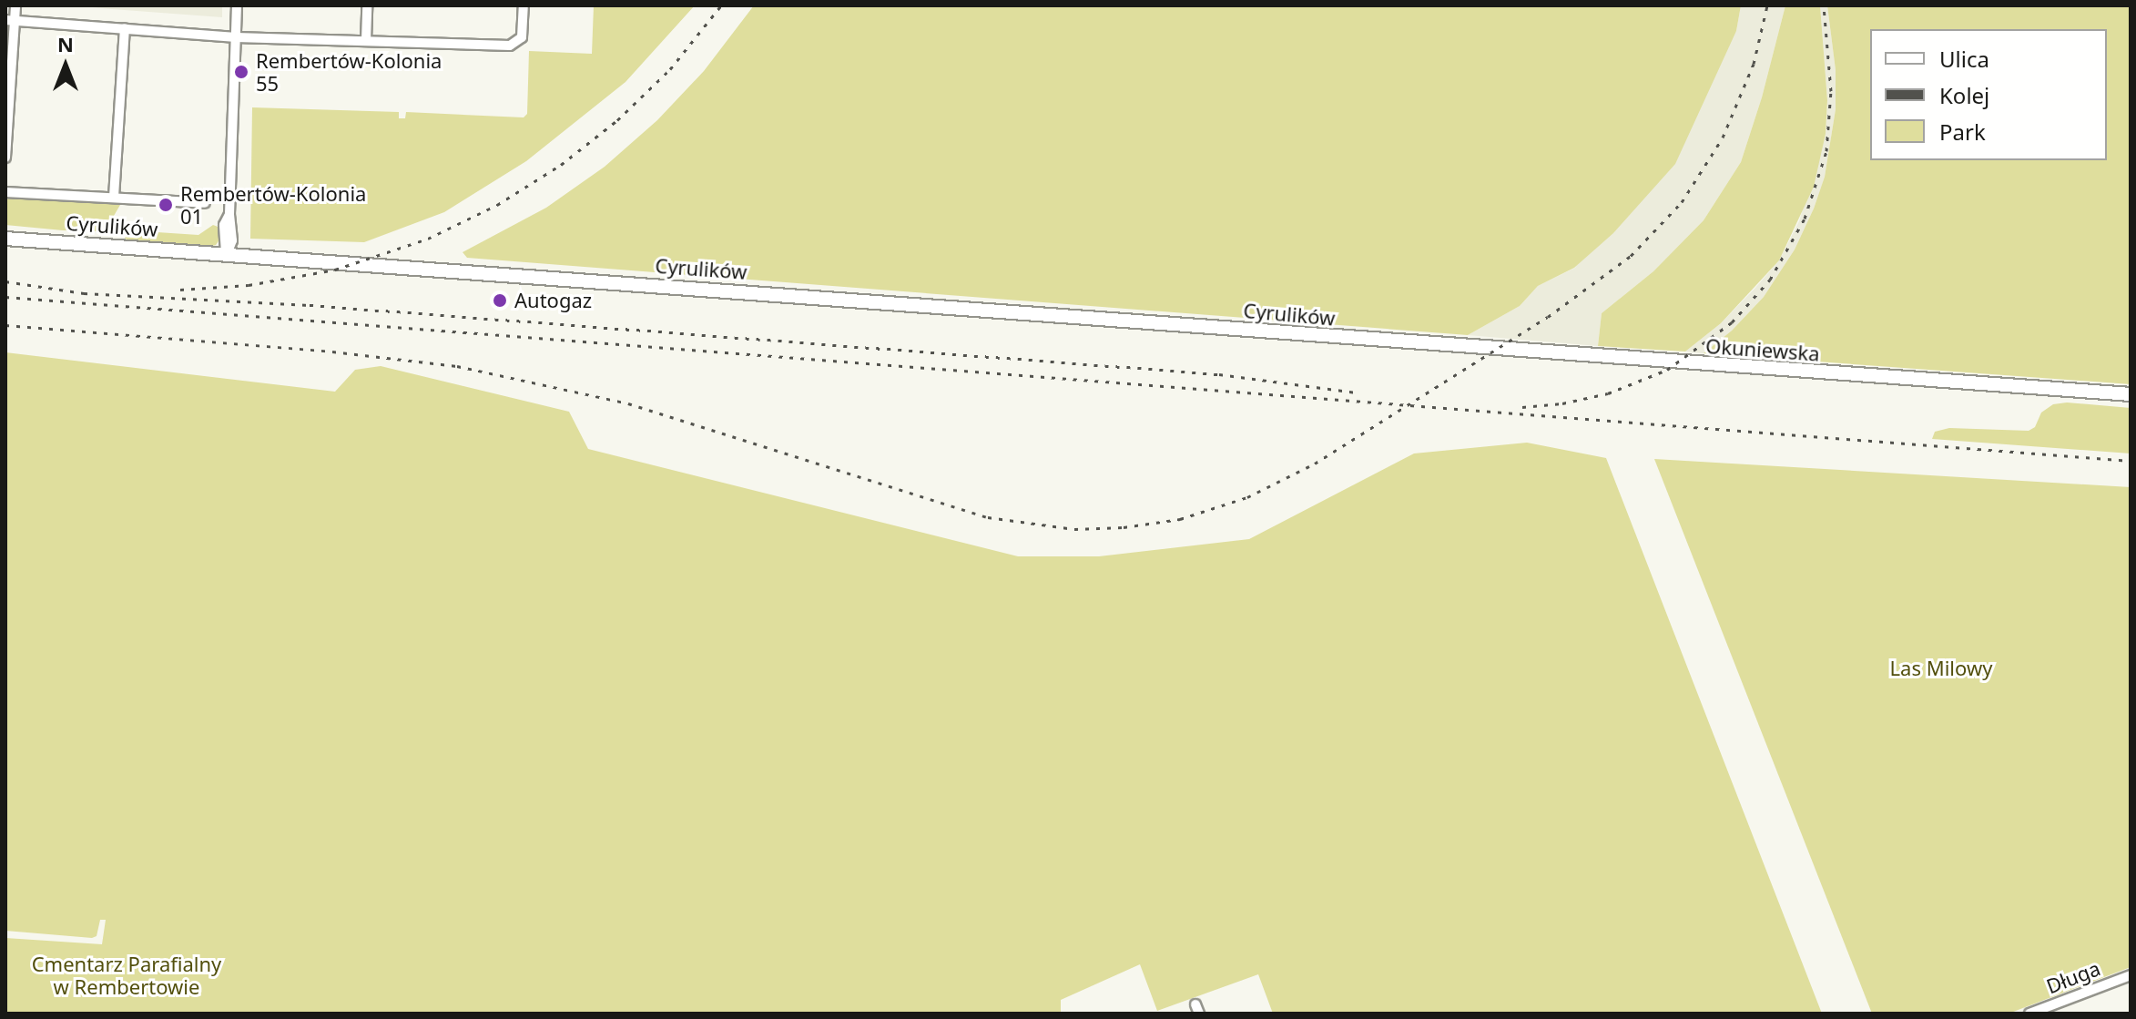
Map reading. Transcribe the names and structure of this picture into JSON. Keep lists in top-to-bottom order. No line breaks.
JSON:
{"streets":{"main road":["Cyrulików","Okuniewska"],"street":["Długa"]},"crossings":[["Cyrulików","Okuniewska"]],"parks":["Las Milowy","Cmentarz Parafialny w Rembertowie"],"places":["Rembertów-Kolonia 55","Rembertów-Kolonia 01","Autogaz"],"legend":["Ulica","Kolej","Park"],"north":"top"}
